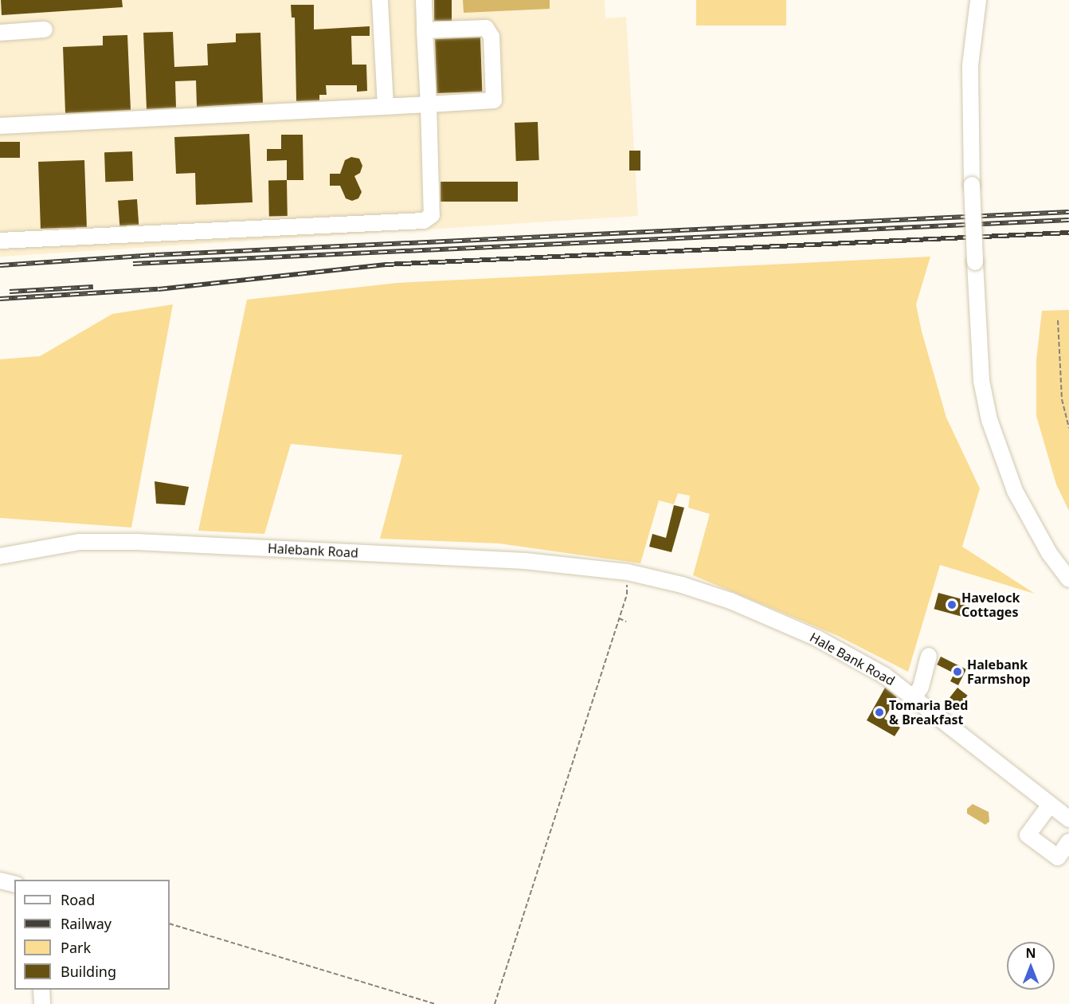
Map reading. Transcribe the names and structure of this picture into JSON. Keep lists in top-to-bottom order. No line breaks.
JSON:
{"streets":{"street":["Halebank Road","Hale Bank Road"]},"crossings":[["Halebank Road","Hale Bank Road"]],"places":["Havelock Cottages","Halebank Farmshop","Tomaria Bed & Breakfast"],"legend":["Road","Railway","Park","Building"],"north":"top"}
